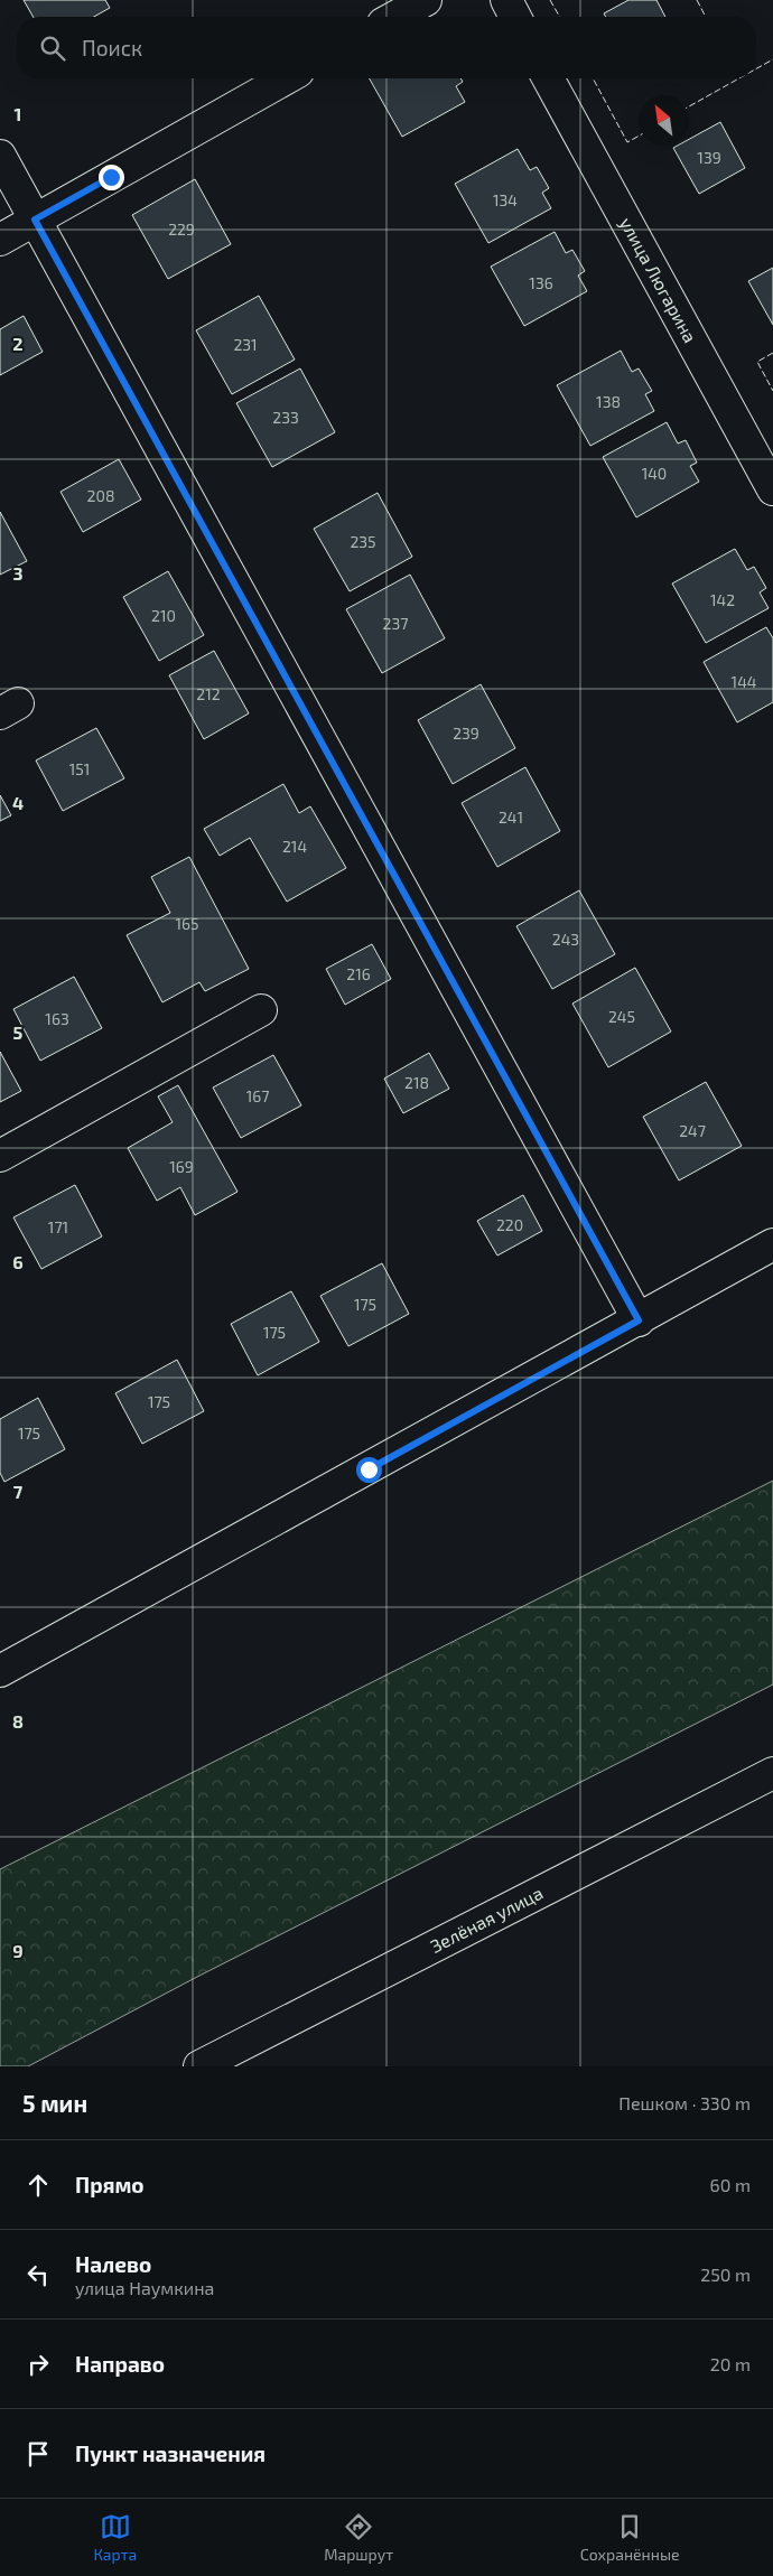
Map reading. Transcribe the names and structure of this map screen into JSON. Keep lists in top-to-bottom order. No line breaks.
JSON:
{"streets":{"street":["улица Люгарина","Зелёная улица"]},"house_numbers":["139","134","229","136","231","138","233","140","208","235","142","210","237","144","212","239","151","241","214","165","243","216","245","163","218","167","247","169","220","171","175","175","175","175"],"north":"top left","page":{"search":"Поиск","heading":["5 мин","Пешком · 330 m"],"list":[["Прямо","60 m"],["Налево","улица Наумкина","250 m"],["Направо","20 m"],"Пункт назначения"],"nav":["Карта","Маршрут","Сохранённые"]},"grid":{"rows":["1","2","3","4","5","6","7","8","9"]}}
